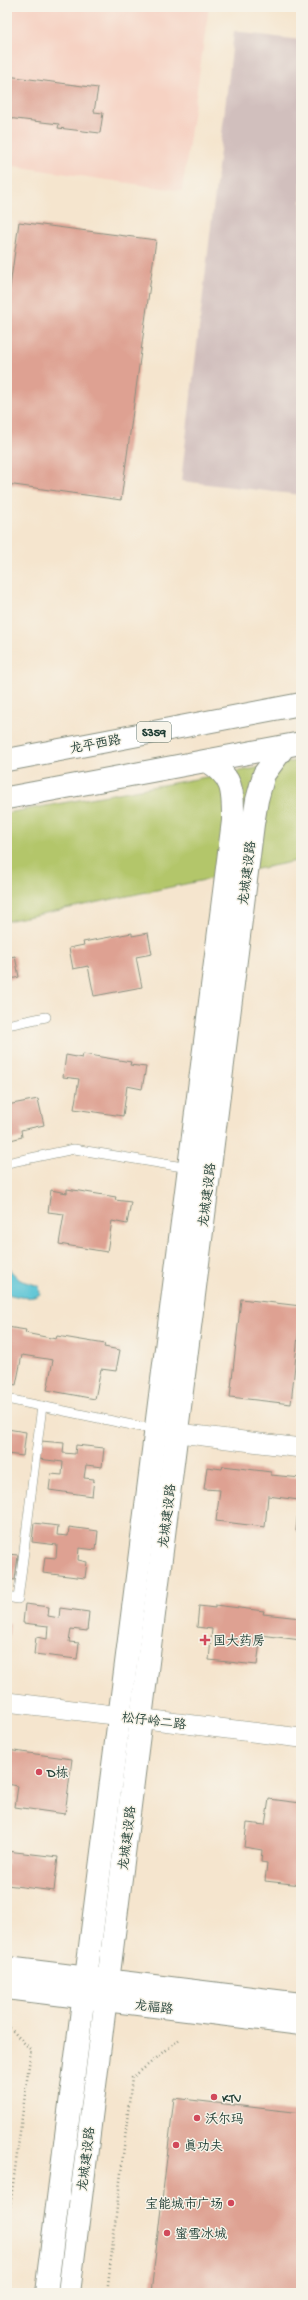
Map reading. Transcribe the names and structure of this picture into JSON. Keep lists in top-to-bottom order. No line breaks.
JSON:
{"streets":{"street":["S359","龙平西路","龙城建设路","松仔岭二路","龙福路"]},"crossings":[["龙城建设路","松仔岭二路"],["龙城建设路","龙福路"]],"places":{"health":["国大药房"],"other":["D栋","KTV","沃尔玛","真功夫","宝能城市广场","蜜雪冰城"]}}
